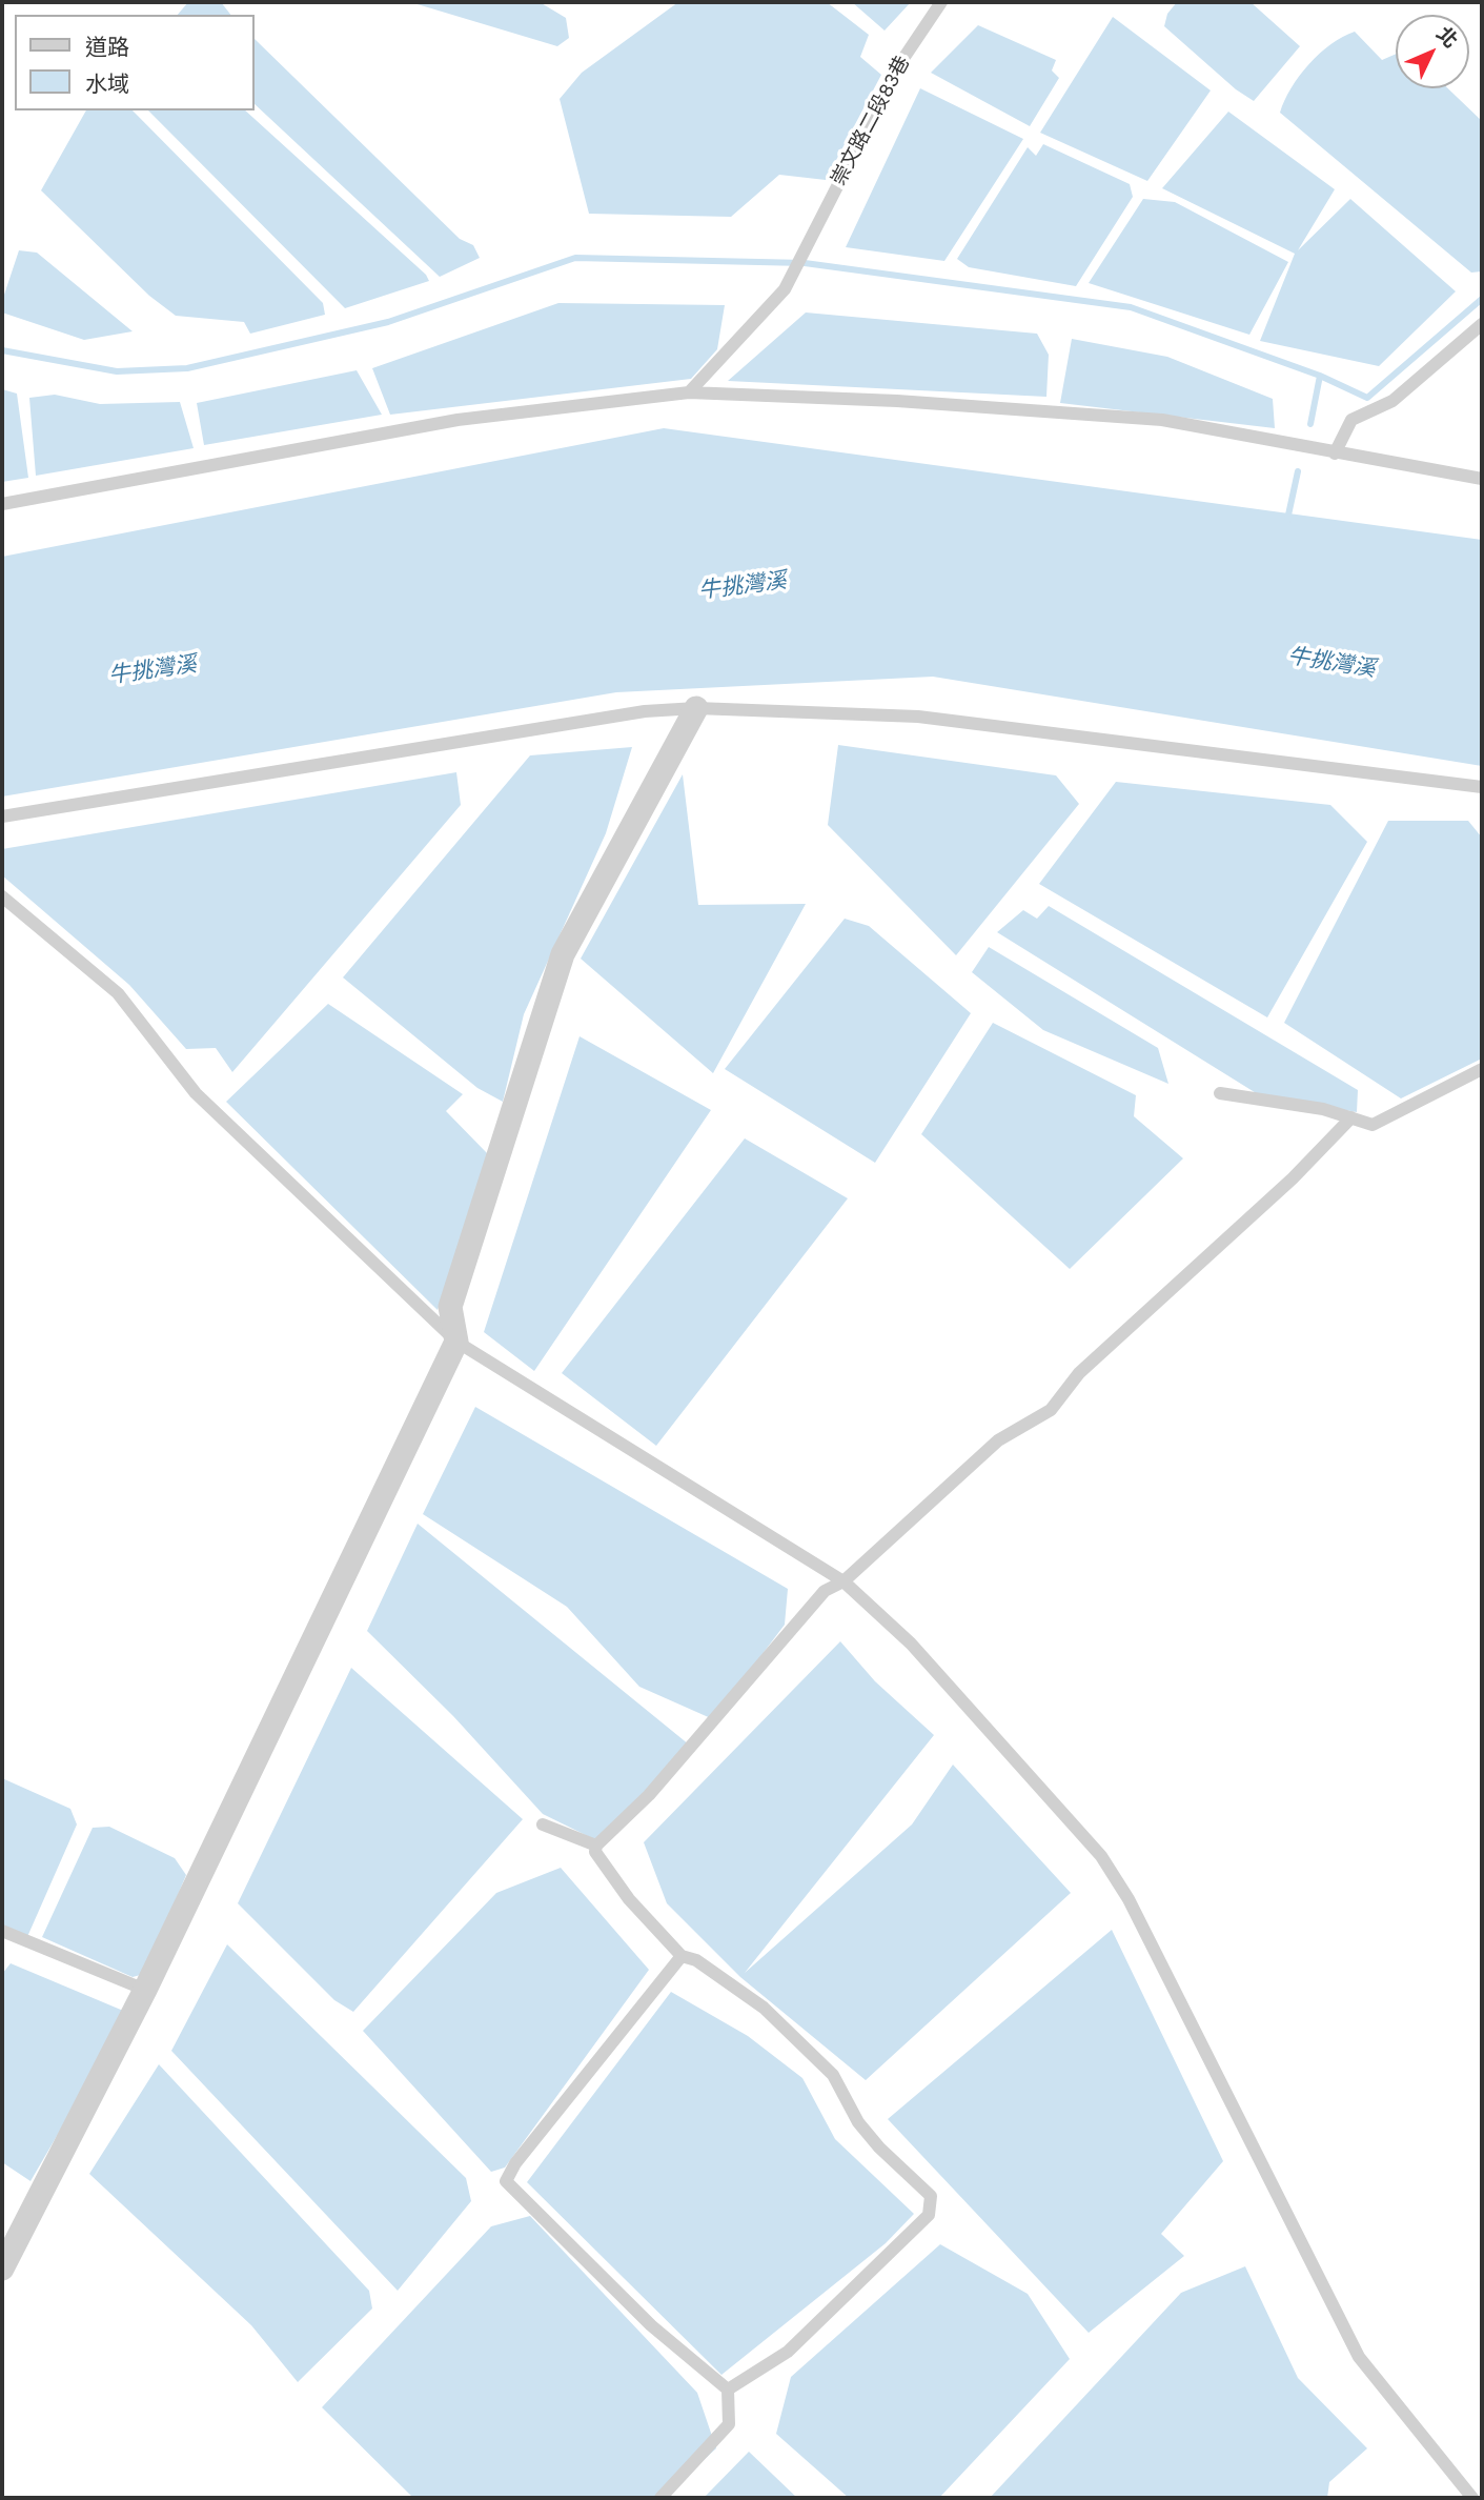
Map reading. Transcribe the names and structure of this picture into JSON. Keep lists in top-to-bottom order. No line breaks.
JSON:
{"streets":{"lane":["崇文路二段83巷"]},"water":["牛挑灣溪"],"legend":["道路","水域"],"north":"top right"}
